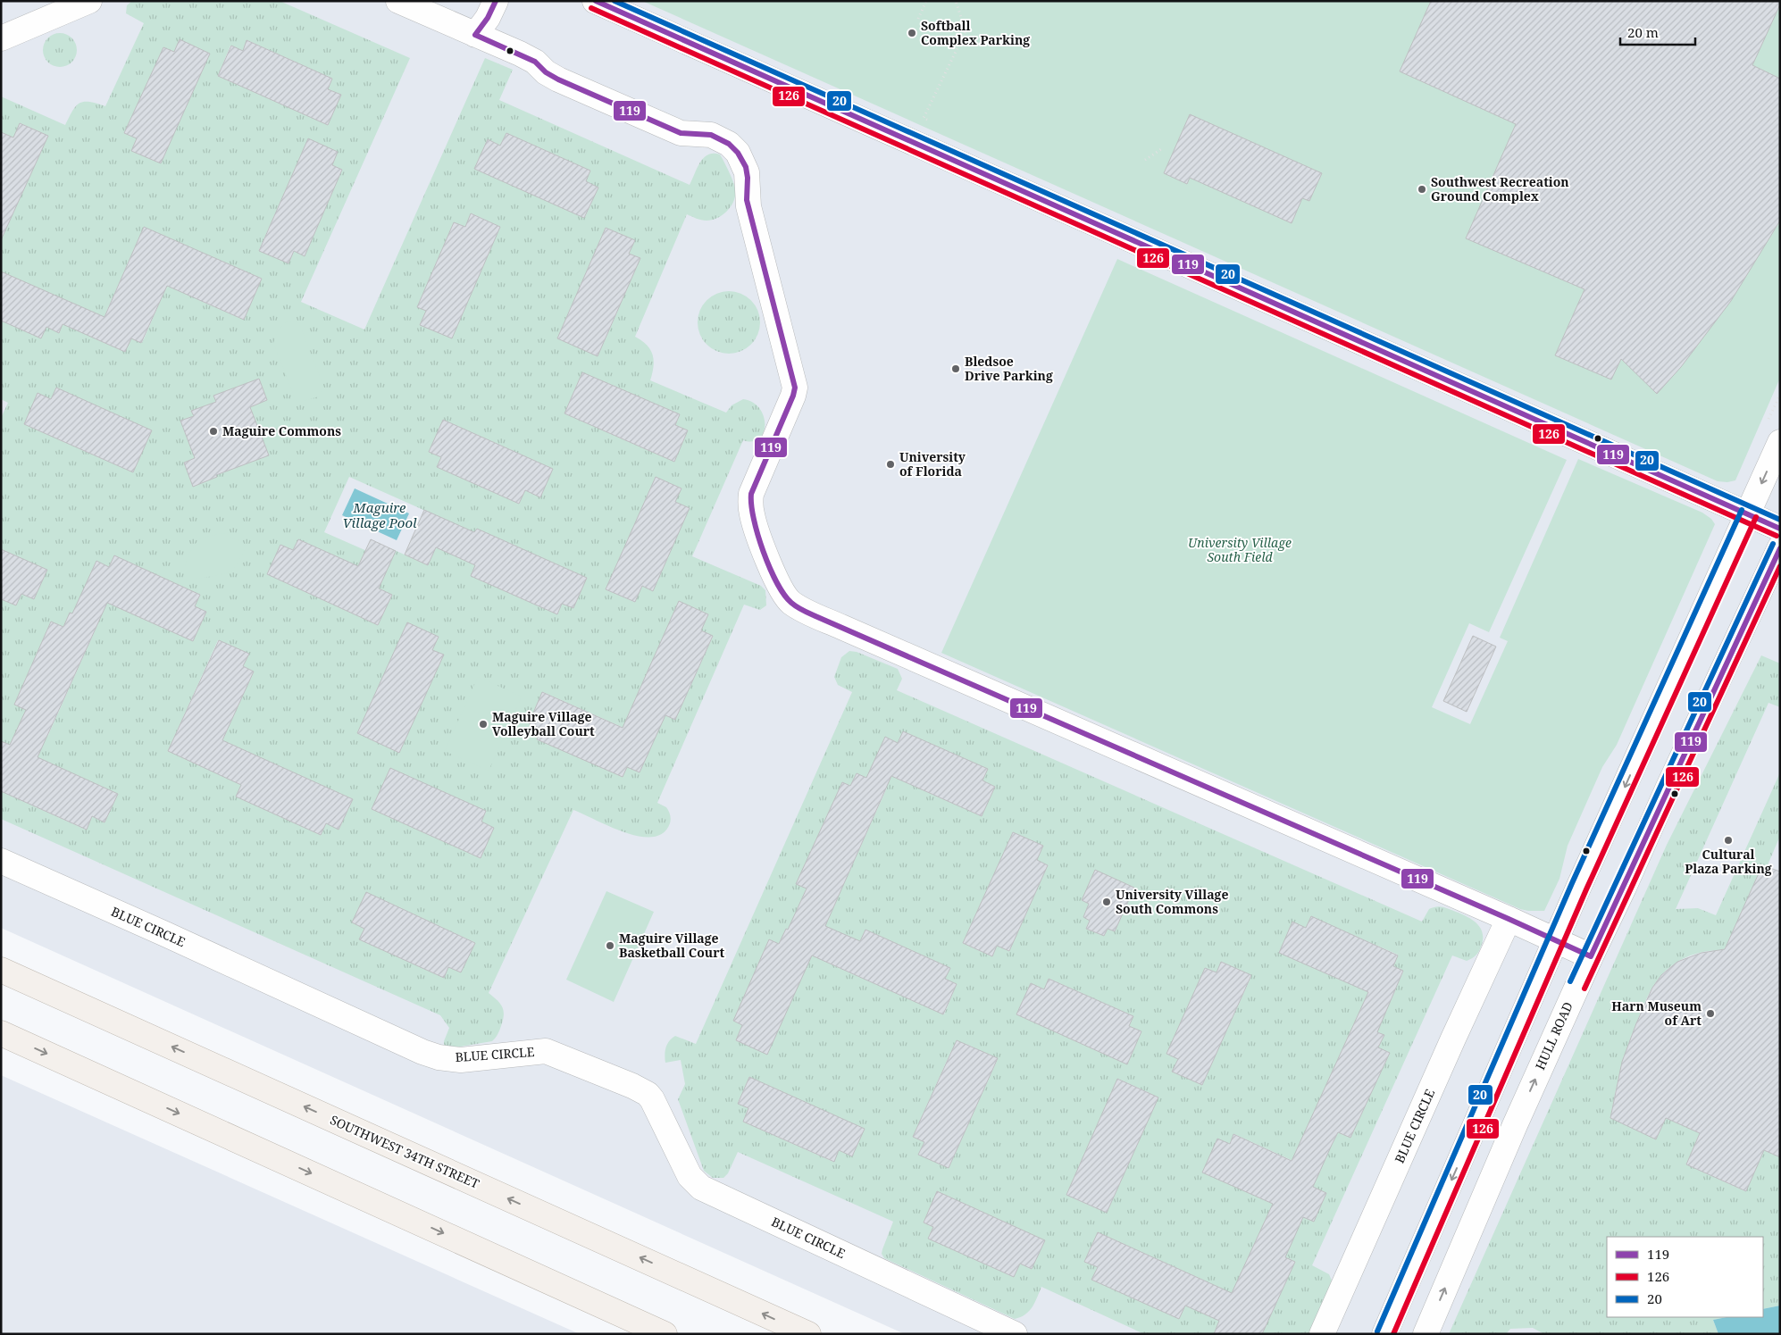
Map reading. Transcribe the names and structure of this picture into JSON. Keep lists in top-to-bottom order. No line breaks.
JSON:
{"streets":{"main road":["SOUTHWEST 34TH STREET"],"street":["BLUE CIRCLE","HULL ROAD"]},"water":["Maguire Village Pool"],"parks":["University Village South Field"],"places":["Softball Complex Parking","Southwest Recreation Ground Complex","Bledsoe Drive Parking","Maguire Commons","University of Florida","Maguire Village Volleyball Court","Cultural Plaza Parking","University Village South Commons","Maguire Village Basketball Court","Harn Museum of Art"],"lines":["transit line 119","transit line 20","transit line 126"],"legend":["119","126","20"],"scale_bar":"20 m"}
